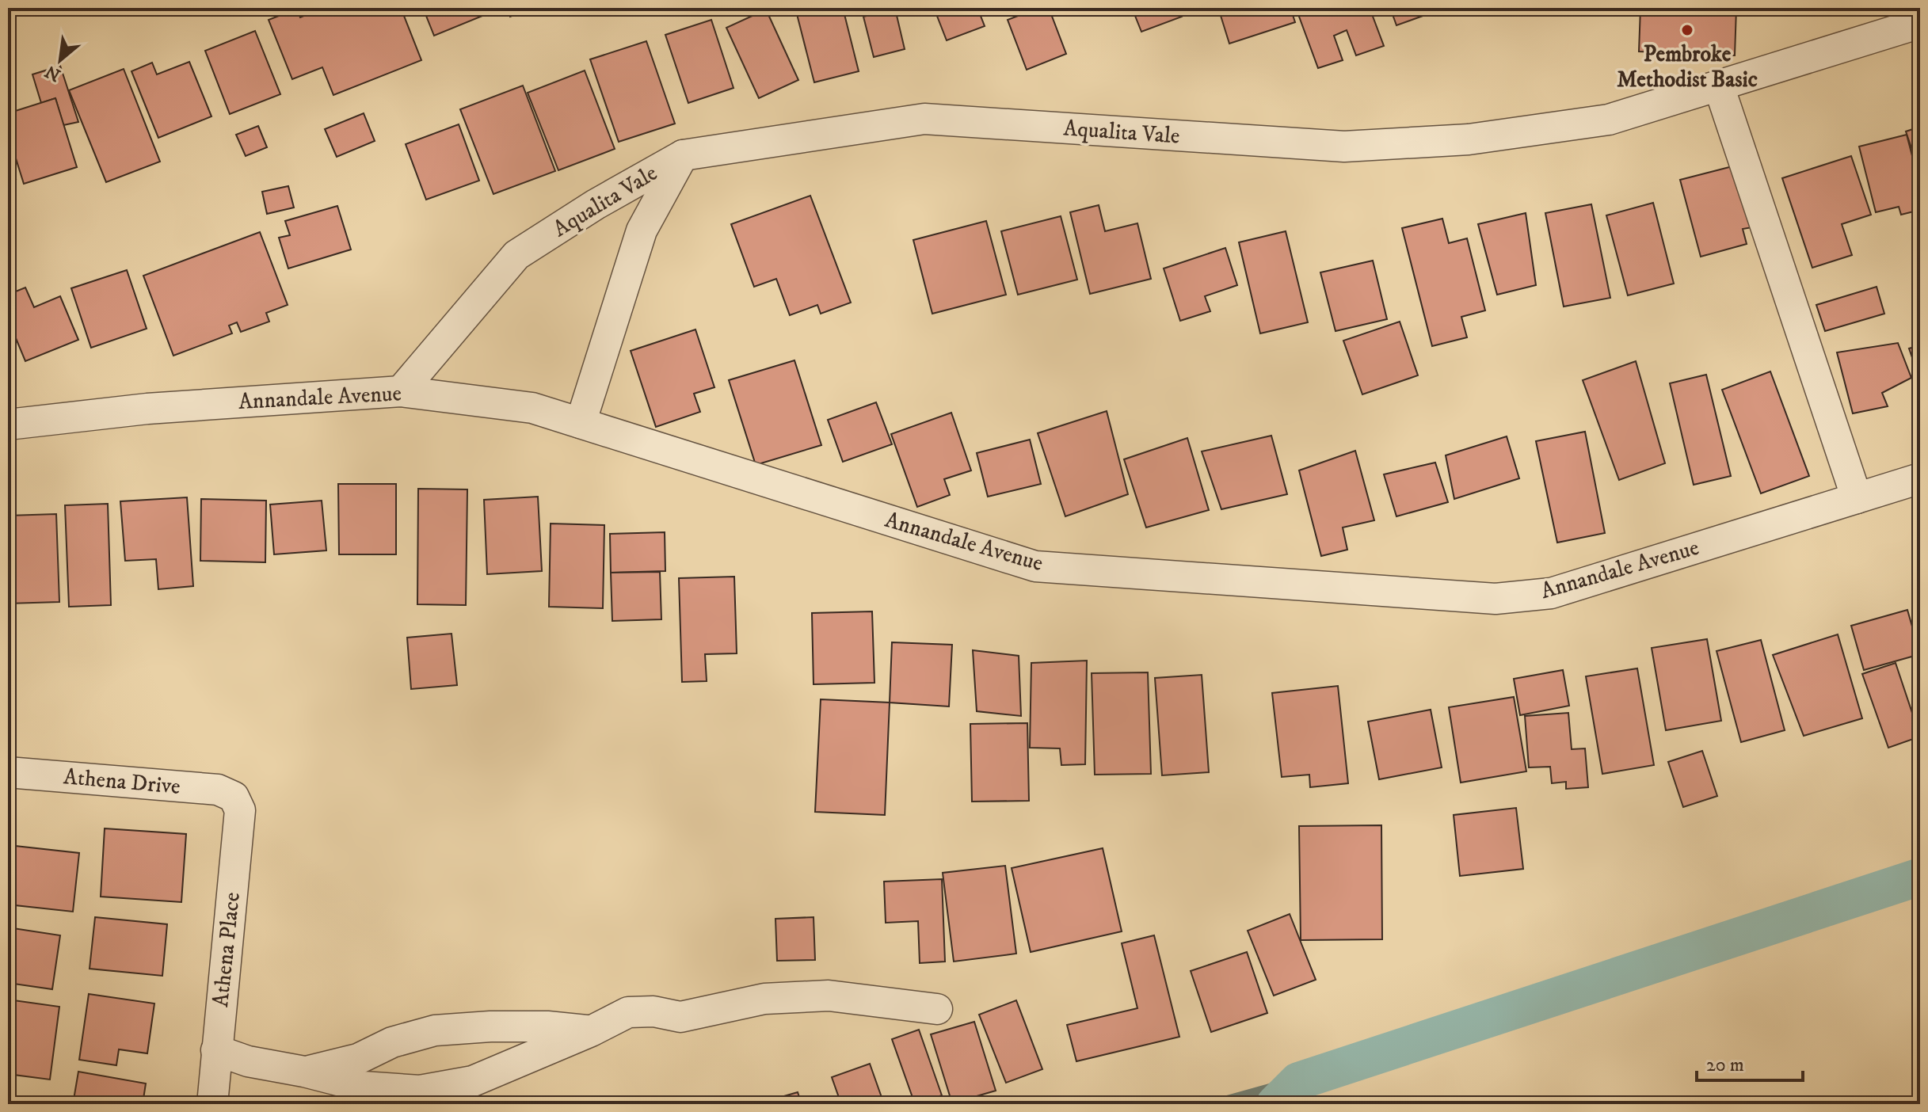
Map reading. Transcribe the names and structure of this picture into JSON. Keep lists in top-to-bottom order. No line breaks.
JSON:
{"streets":{"street":["Aqualita Vale","Annandale Avenue","Athena Drive","Athena Place"]},"crossings":[["Aqualita Vale","Annandale Avenue"],["Athena Drive","Athena Place"]],"places":["Pembroke Methodist Basic"],"scale_bar":"20 m","north":"bottom left"}
